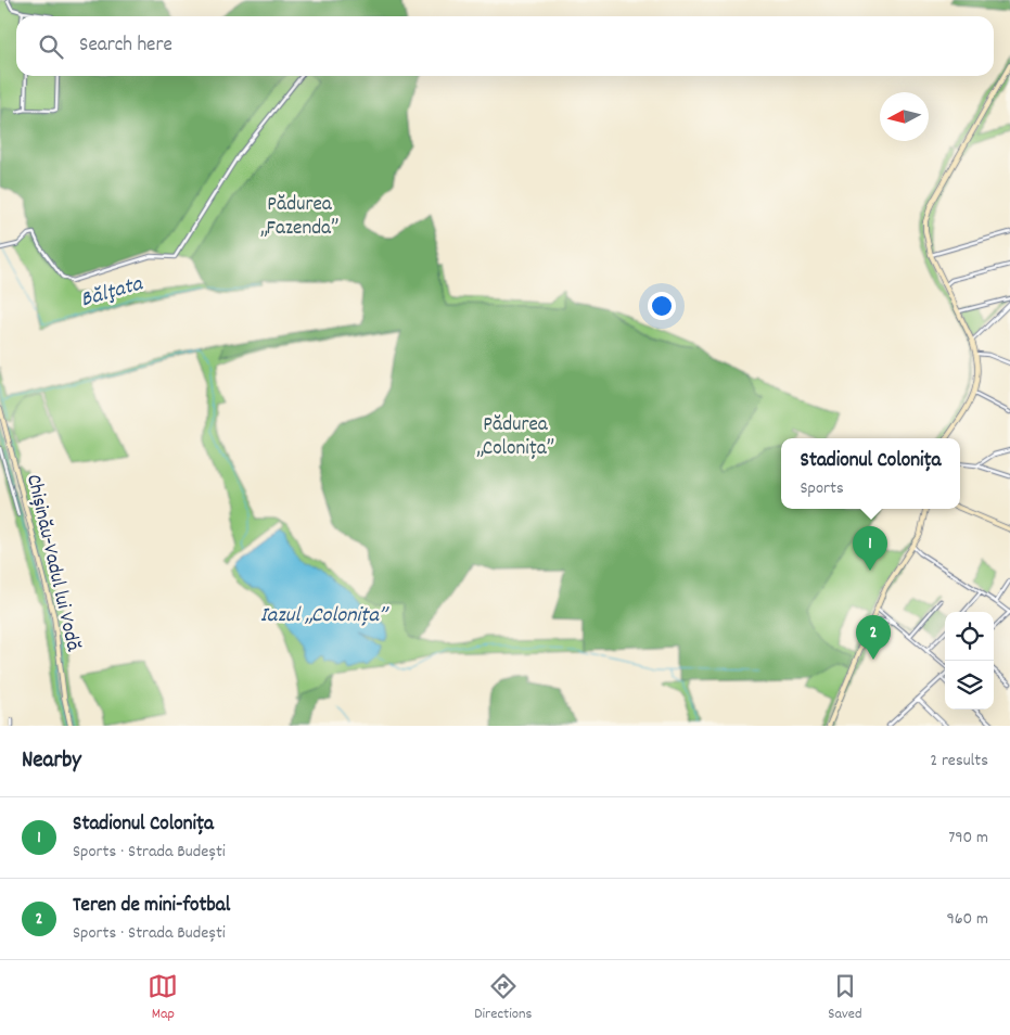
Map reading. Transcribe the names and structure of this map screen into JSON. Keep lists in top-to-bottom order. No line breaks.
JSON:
{"streets":{"street":["Chișinău-Vadul lui Vodă"]},"water":["Bălţata","Iazul „Colonița”"],"parks":["Pădurea „Fazenda”","Pădurea „Colonița”"],"north":"left","page":{"search":"Search here","popup":["Stadionul Colonița","Sports"],"pins":["1","2"],"heading":["Nearby","2 results"],"list":[{"mark":"1","name":"Stadionul Colonița","note":"Sports · Strada Budești","value":"790 m"},{"mark":"2","name":"Teren de mini-fotbal","note":"Sports · Strada Budești","value":"960 m"}],"nav":["Map","Directions","Saved"]}}
